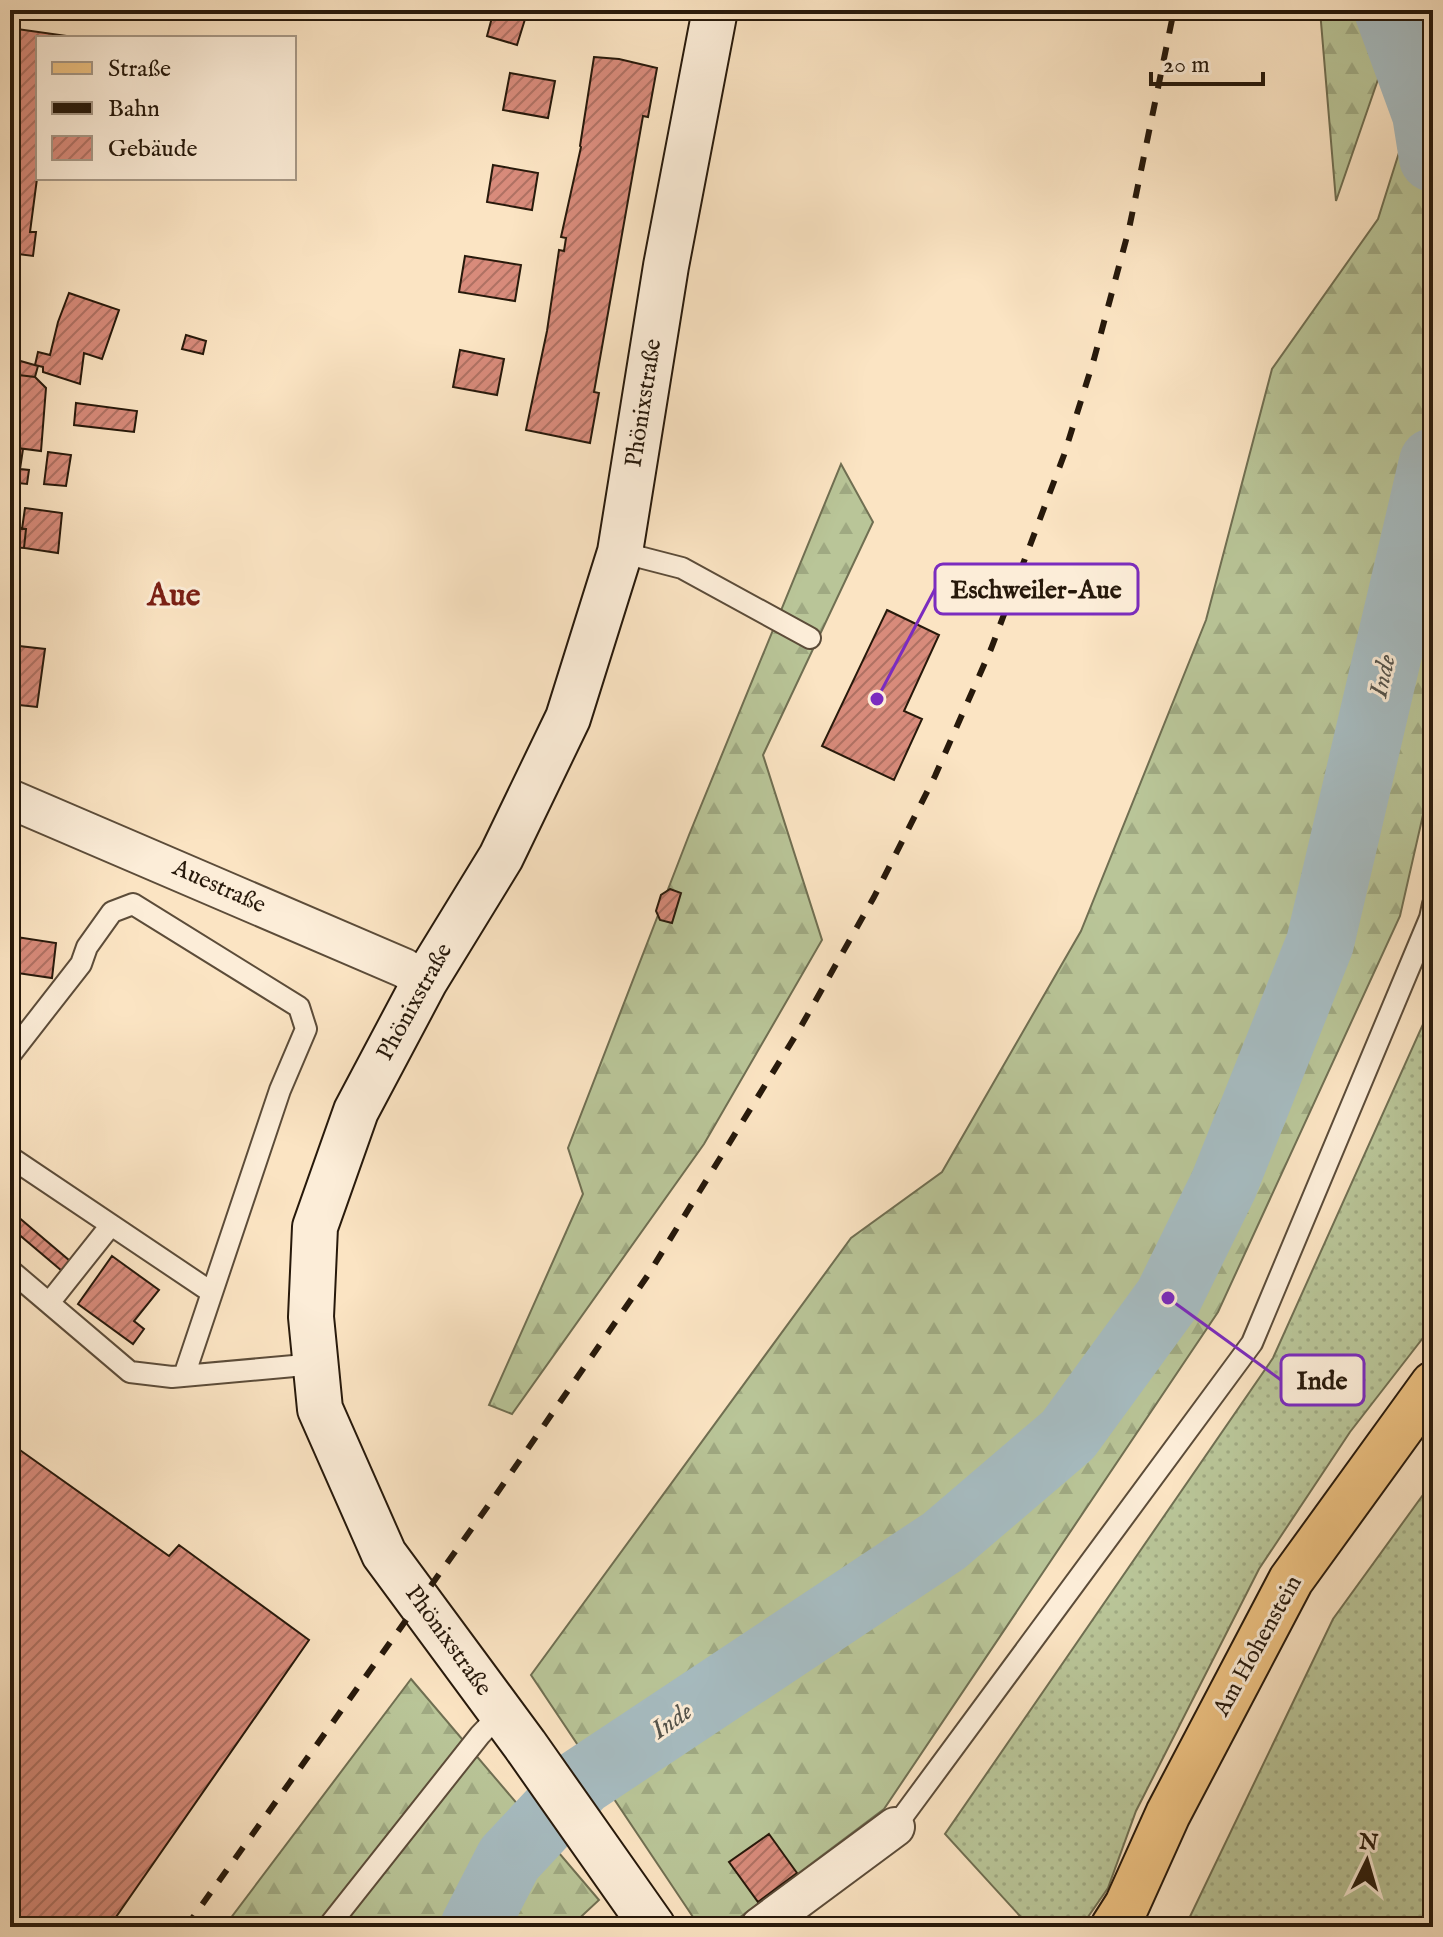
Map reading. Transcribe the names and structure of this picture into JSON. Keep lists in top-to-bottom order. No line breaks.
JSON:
{"streets":{"main road":["Phönixstraße","Am Hohenstein"],"street":["Auestraße"]},"crossings":[["Phönixstraße","Auestraße"]],"districts":["Aue"],"water":["Inde"],"places":["Eschweiler-Aue","Inde"],"legend":["Straße","Bahn","Gebäude"],"scale_bar":"20 m","north":"top"}
